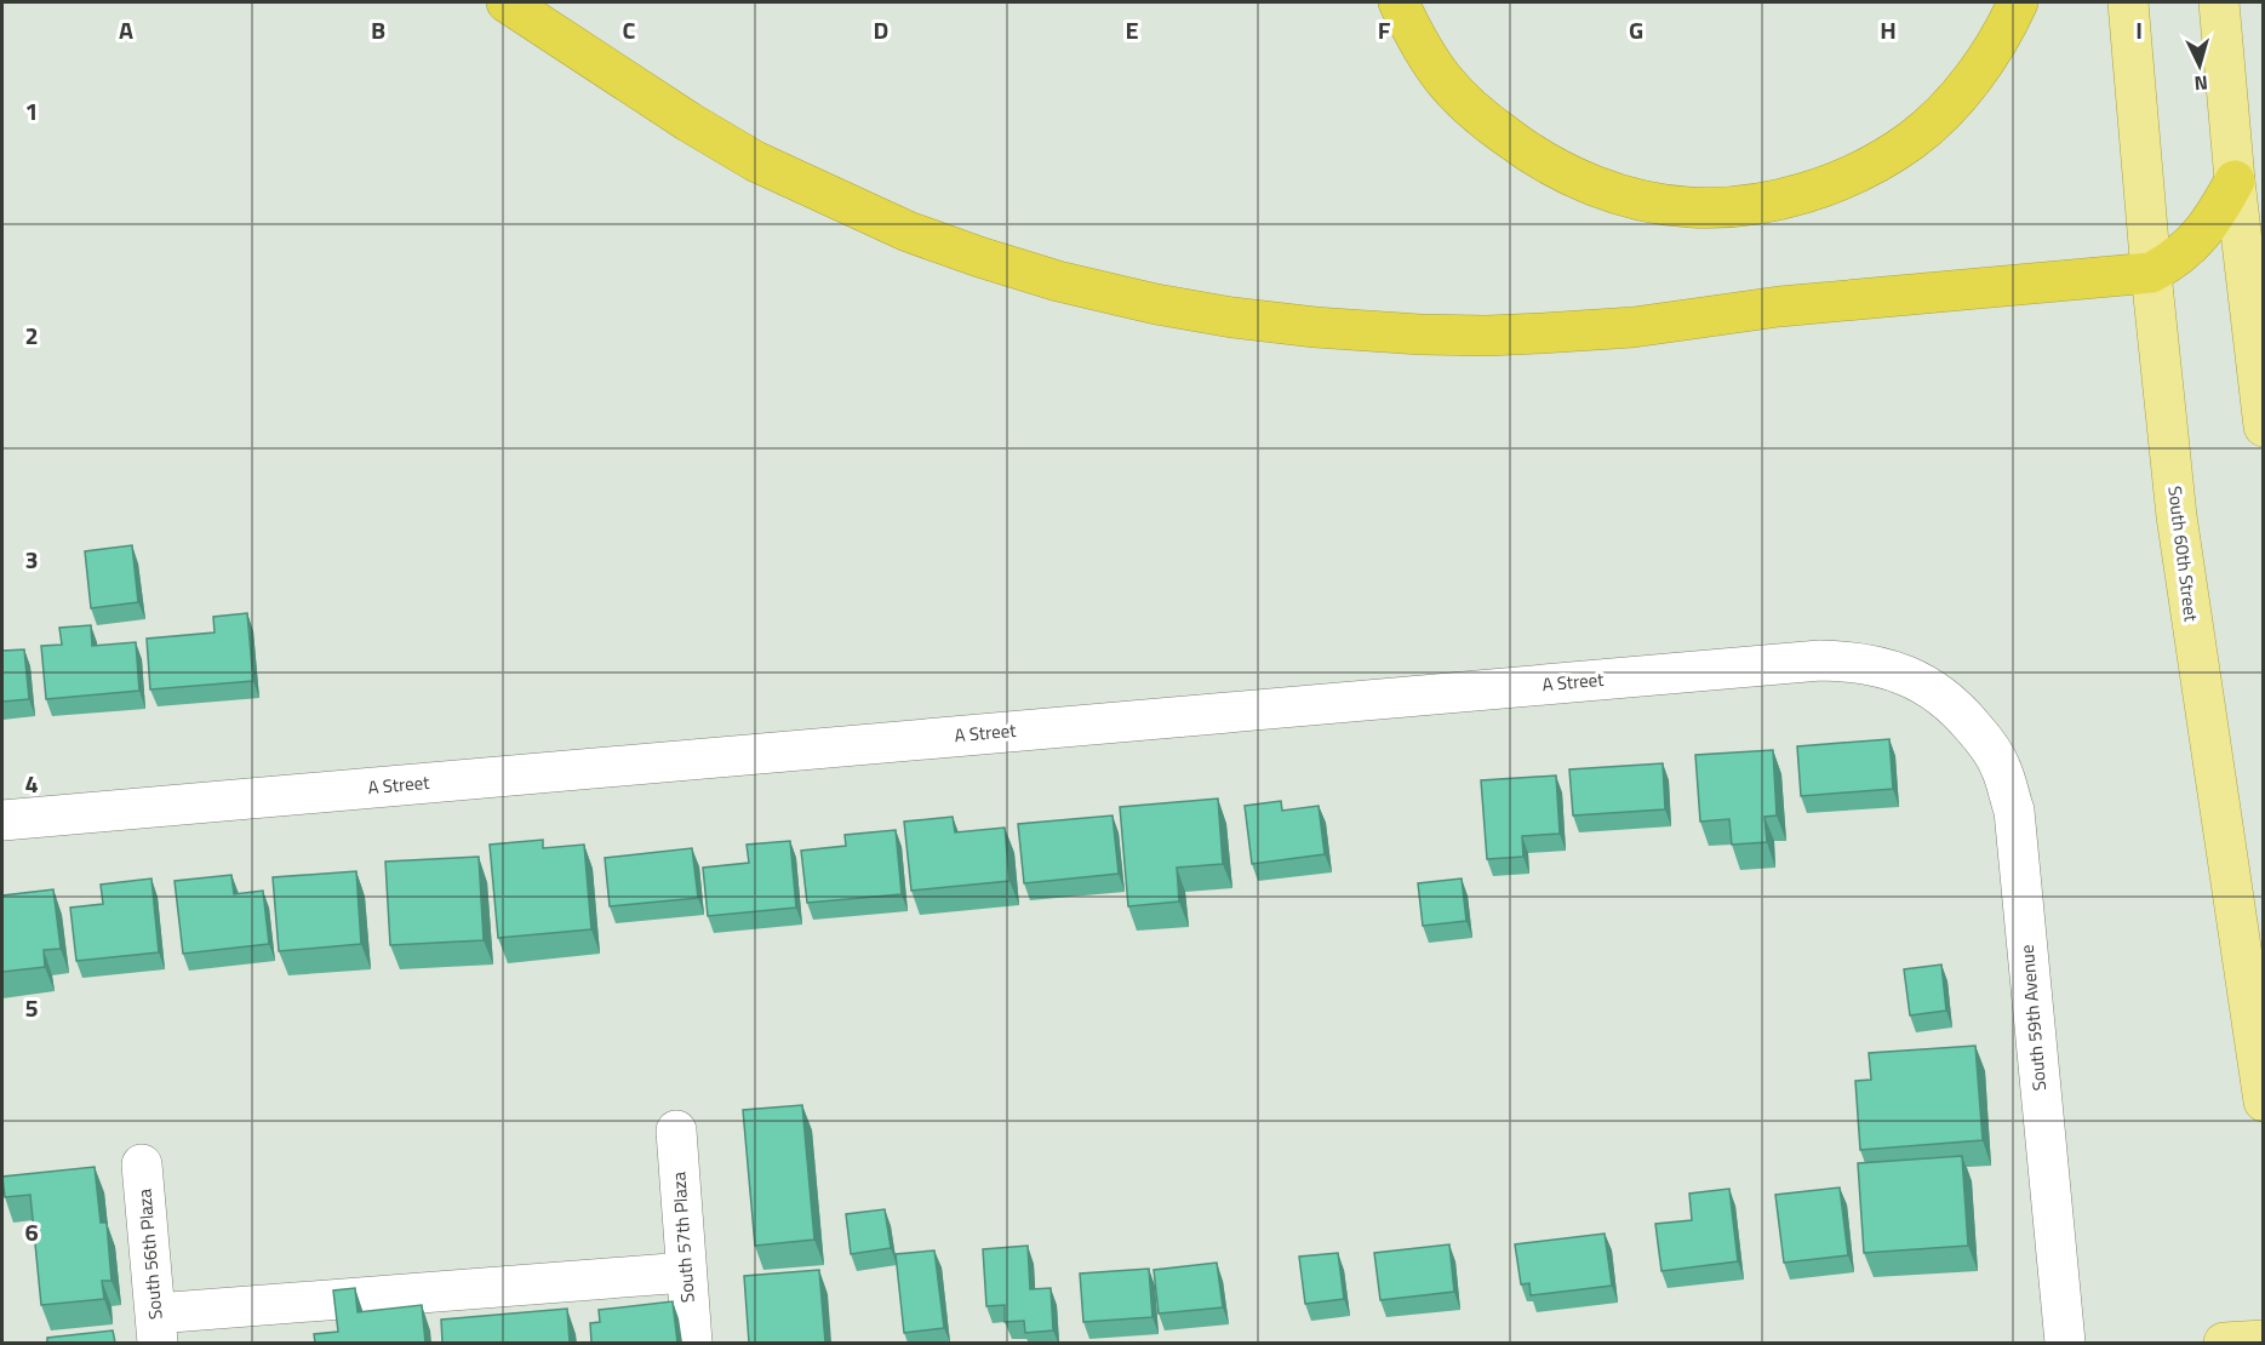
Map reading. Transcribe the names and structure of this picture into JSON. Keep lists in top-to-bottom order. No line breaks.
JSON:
{"streets":{"main road":["South 60th Street"],"street":["A Street","South 59th Avenue","South 57th Plaza","South 56th Plaza"]},"crossings":[["A Street","South 59th Avenue"]],"north":"bottom","grid":{"columns":["A","B","C","D","E","F","G","H","I"],"rows":["1","2","3","4","5","6"]}}
